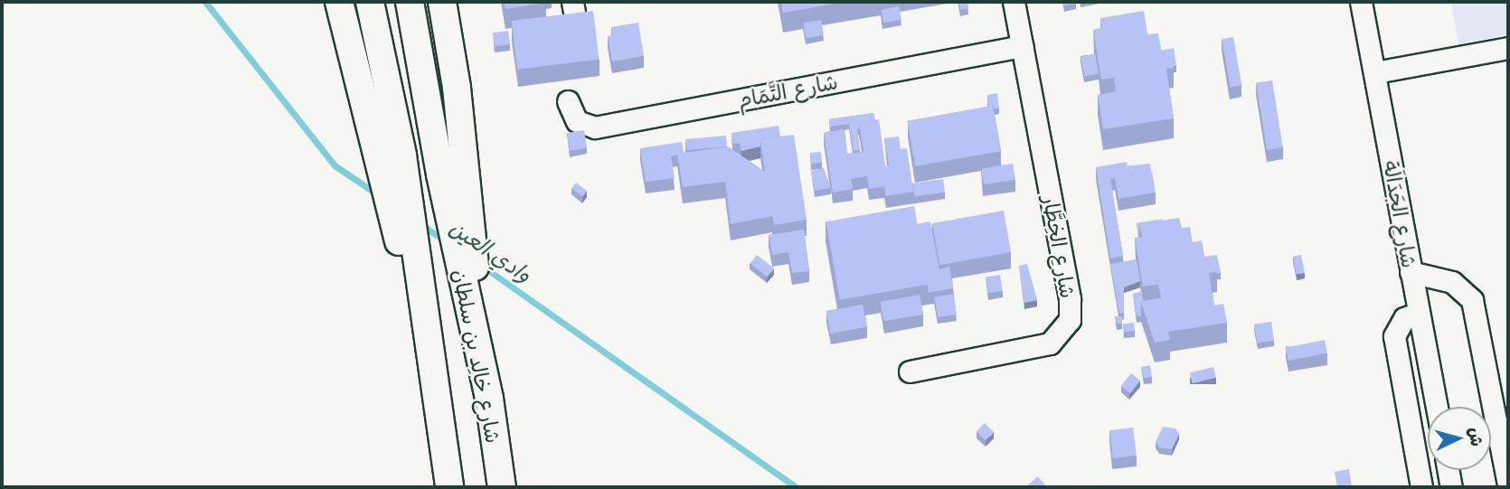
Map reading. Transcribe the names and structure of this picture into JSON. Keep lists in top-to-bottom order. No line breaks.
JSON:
{"streets":{"main road":["شارع خالِد بن سلطان"],"street":["شارع التَّمَام","شارع الجَدَالَة","شارع الخِطَّار"]},"crossings":[["شارع التَّمَام","شارع الخِطَّار"]],"water":["وادي العين"],"north":"right"}
